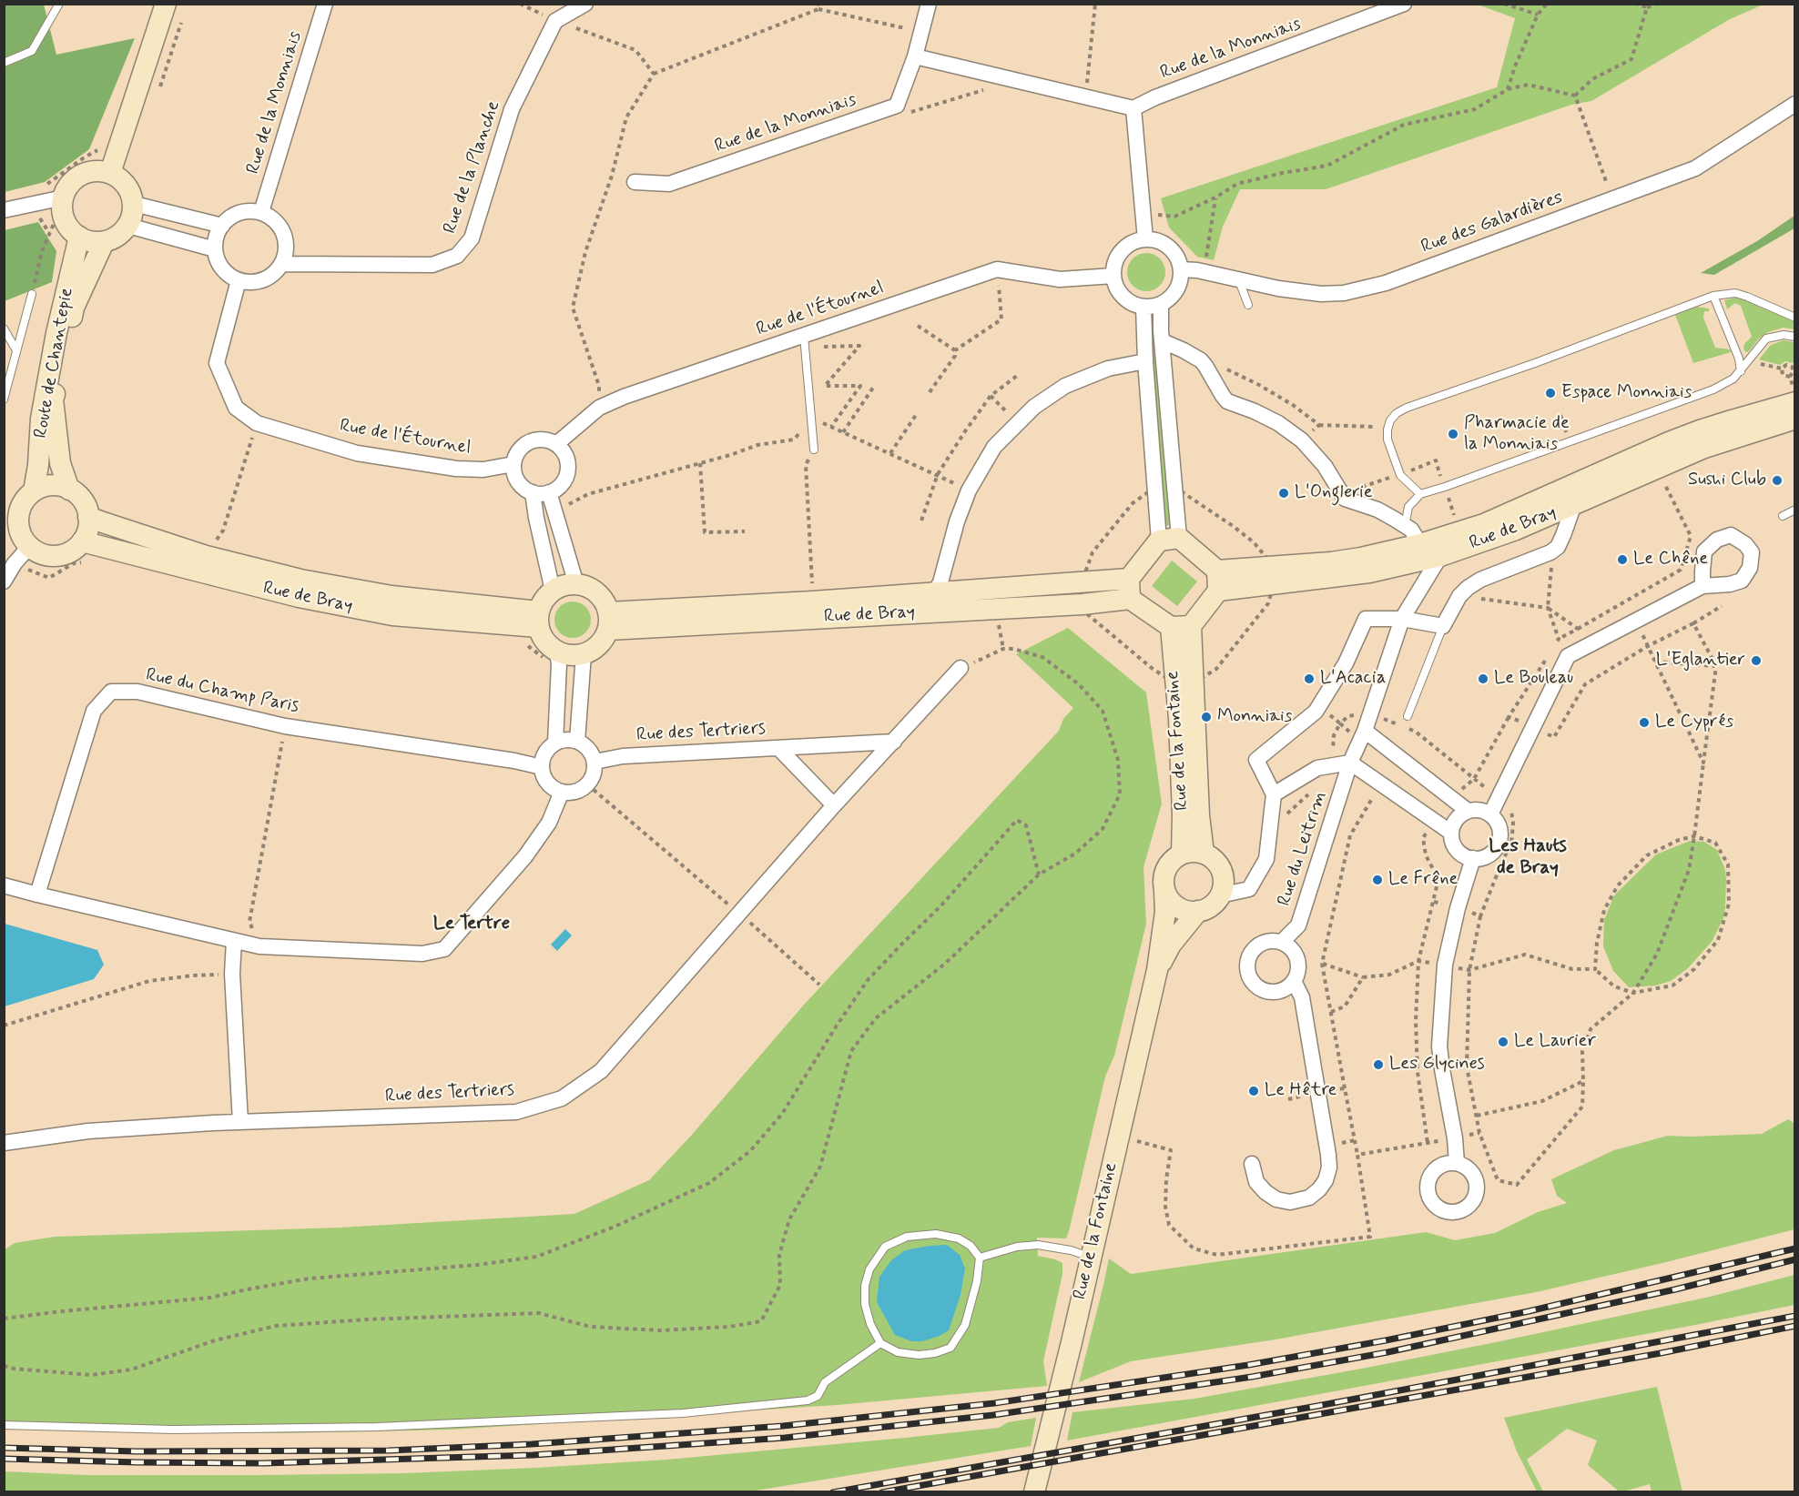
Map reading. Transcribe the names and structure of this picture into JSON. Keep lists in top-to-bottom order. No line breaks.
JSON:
{"streets":{"street":["Rue de la Monniais","Rue de la Planche","Rue des Galardières","Rue de l'Étournel","Route de Chantepie","Rue de Bray","Rue du Champ Paris","Rue des Tertriers","Rue de la Fontaine","Rue du Leitrim"]},"crossings":[["Rue de la Monniais","Rue de la Planche"],["Rue de la Monniais","Rue de l'Étournel"],["Rue de la Planche","Rue de l'Étournel"],["Rue des Galardières","Rue de l'Étournel"],["Route de Chantepie","Rue de Bray"],["Rue de Bray","Rue du Leitrim"],["Rue du Champ Paris","Rue des Tertriers"]],"districts":["Les Hauts de Bray","Le Tertre"],"places":["Espace Monniais","Pharmacie de la Monniais","Sushi Club","L'Onglerie","Le Chêne","L'Eglantier","L'Acacia","Le Bouleau","Monniais","Le Cyprés","Le Frêne","Le Laurier","Les Glycines","Le Hêtre"]}
